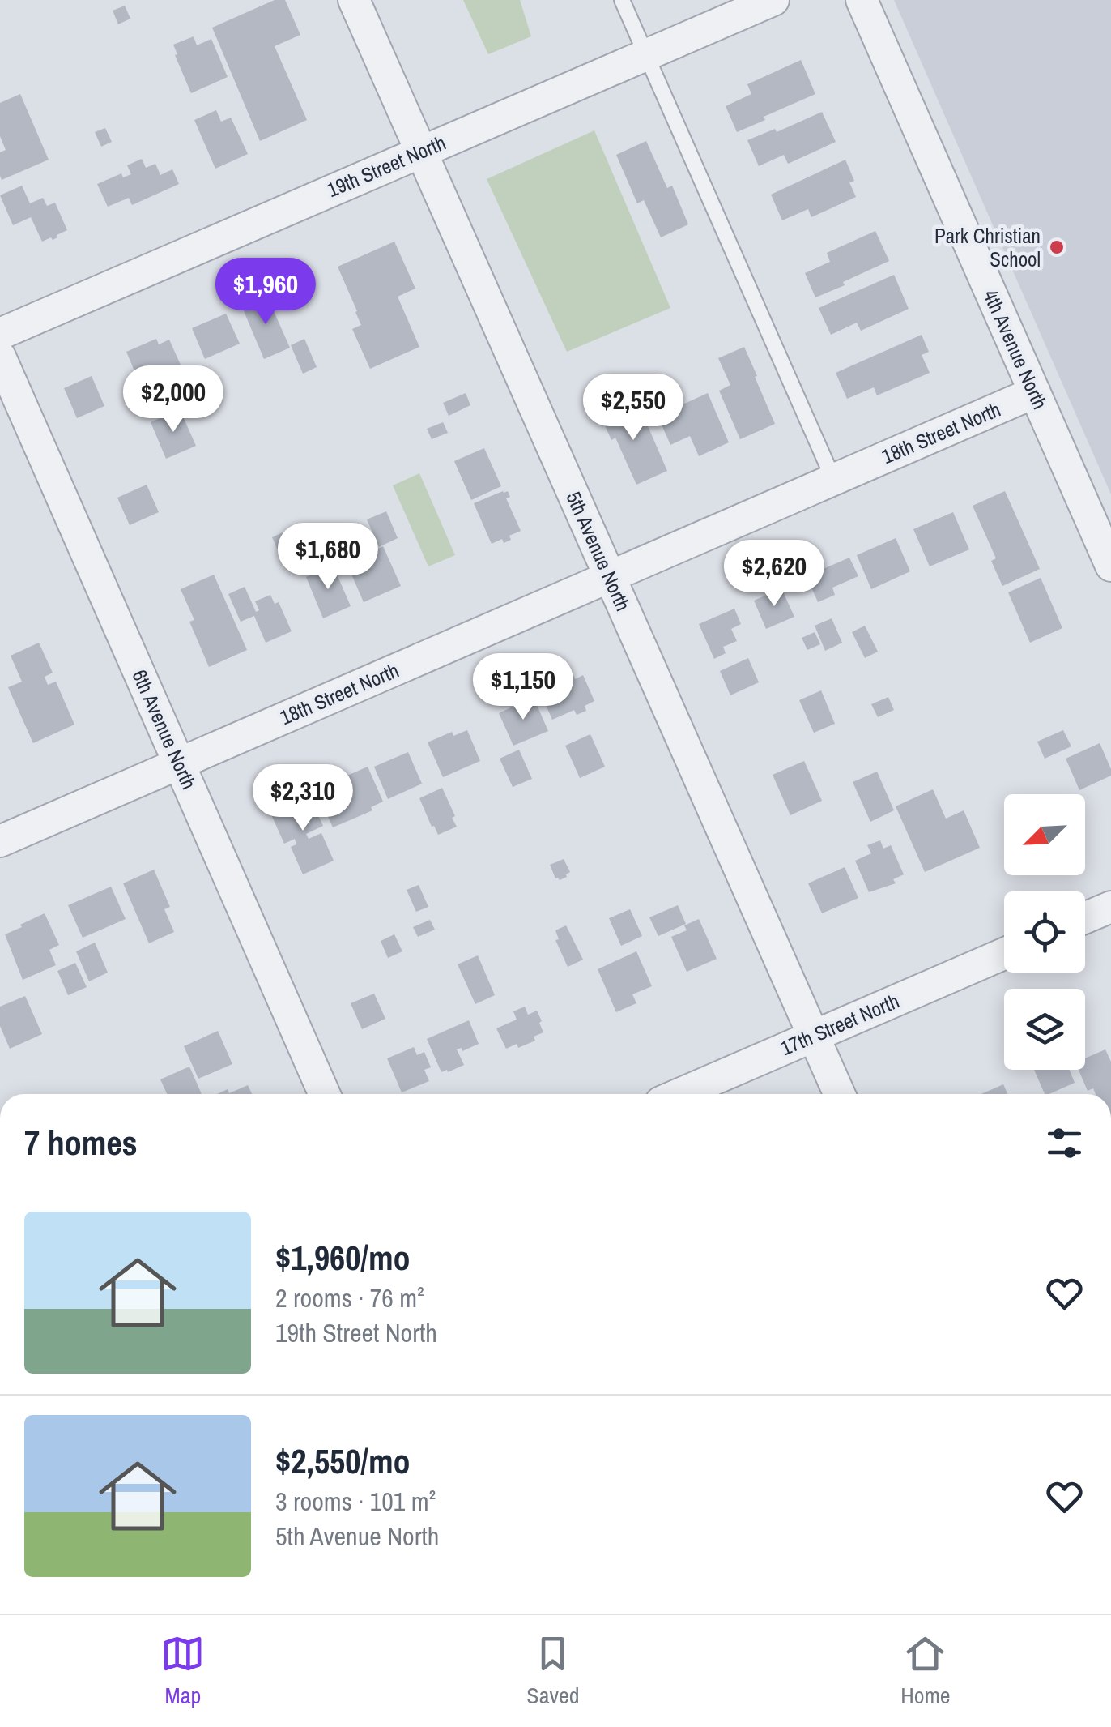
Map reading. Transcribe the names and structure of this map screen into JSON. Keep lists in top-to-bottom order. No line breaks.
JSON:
{"streets":{"street":["19th Street North","4th Avenue North","18th Street North","5th Avenue North","6th Avenue North","17th Street North"]},"crossings":[["19th Street North","5th Avenue North"],["4th Avenue North","18th Street North"],["18th Street North","5th Avenue North"],["18th Street North","6th Avenue North"],["5th Avenue North","17th Street North"]],"places":["Park Christian School"],"north":"bottom left","page":{"price":["$1,960","$2,000","$2,550","$1,680","$2,620","$1,150","$2,310"],"heading":"7 homes","list":[{"name":"$1,960/mo","note":"2 rooms · 76 m² · 19th Street North"},{"name":"$2,550/mo","note":"3 rooms · 101 m² · 5th Avenue North"}],"tabs":["Map","Saved","Home"]}}
